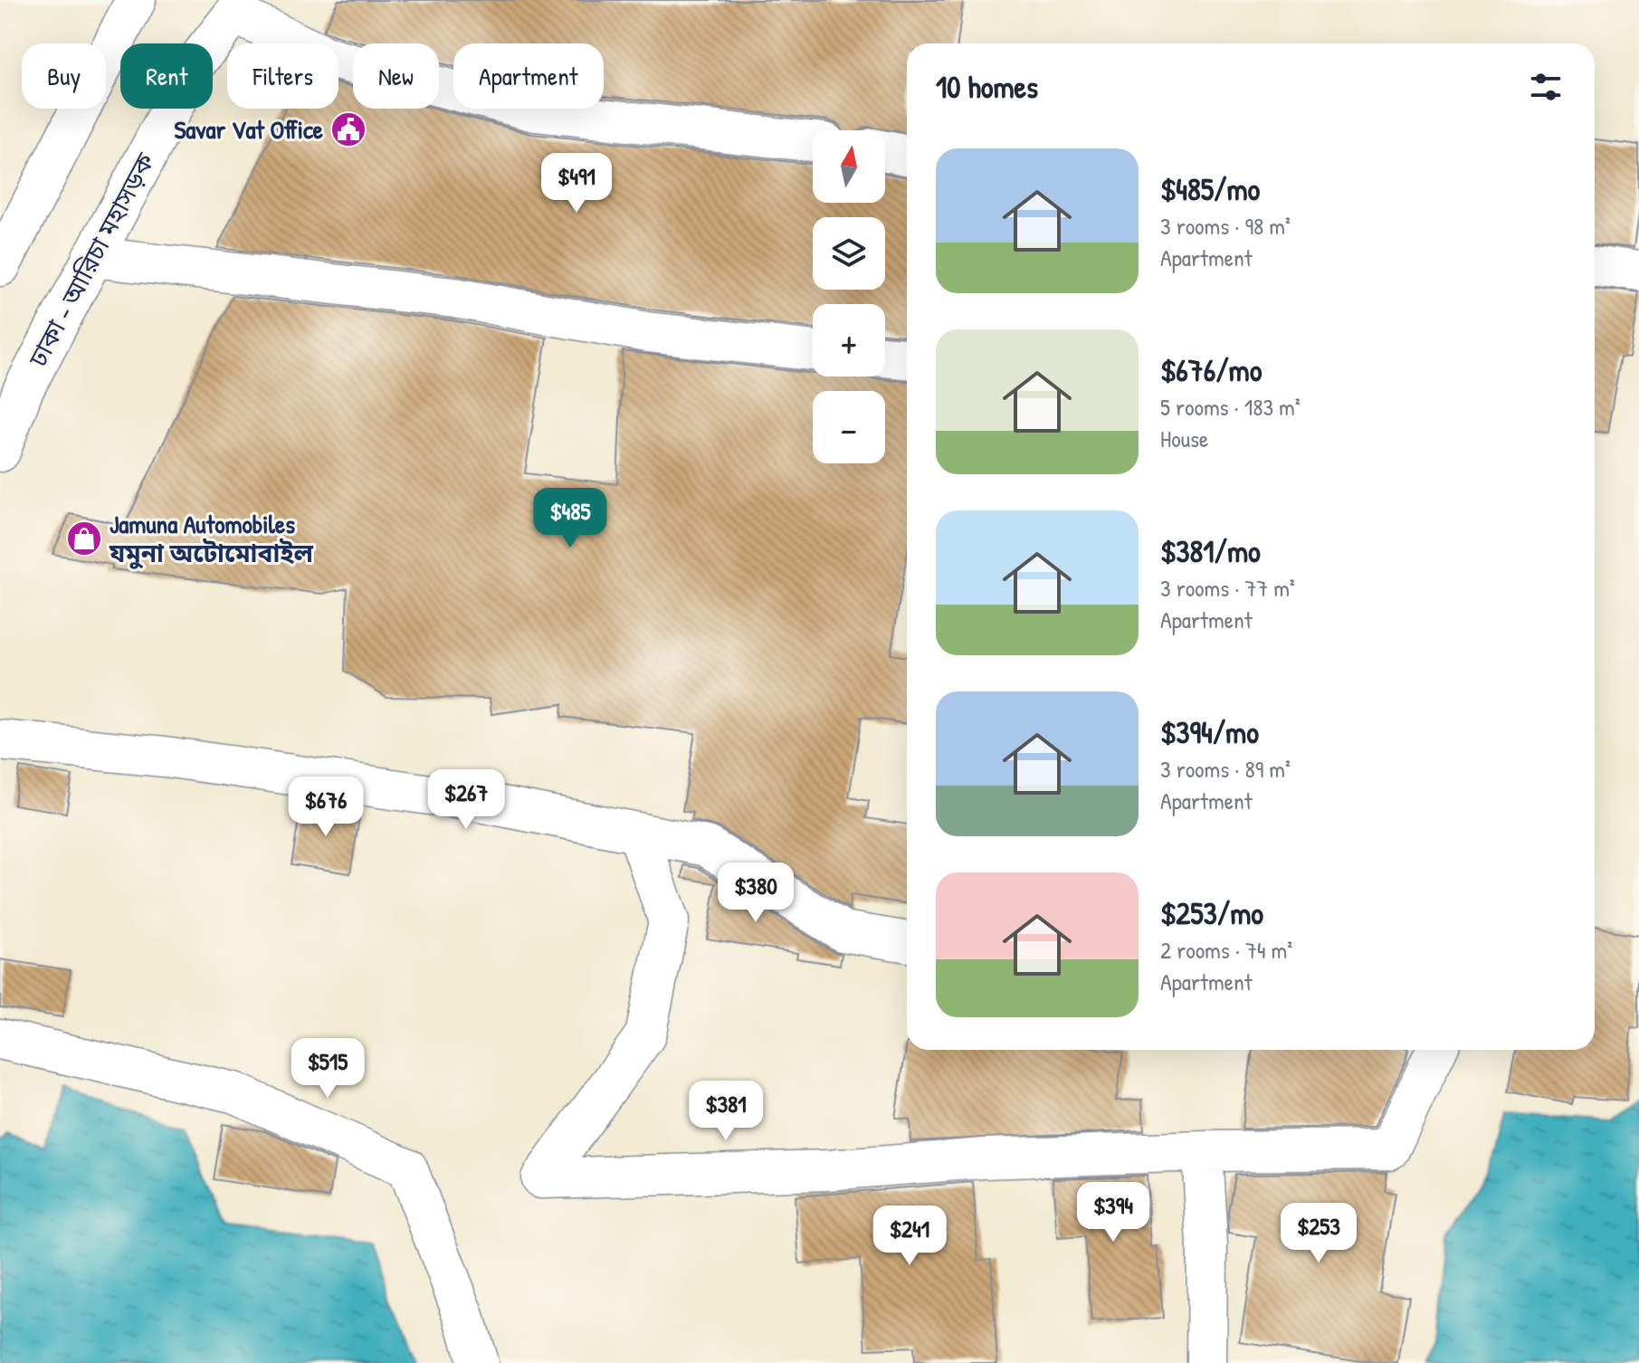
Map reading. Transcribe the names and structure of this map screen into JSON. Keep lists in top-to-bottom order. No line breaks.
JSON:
{"streets":{"main road":["ঢাকা - আরিচা মহাসড়ক"]},"places":{"public building":["Savar Vat Office"],"shop":["Jamuna Automobiles যমুনা অটোমোবাইল"]},"north":"top","page":{"chip":["Buy","Rent","Filters","New","Apartment"],"heading":"10 homes","map_buttons":["+","−"],"list":[{"name":"$485/mo","note":"3 rooms · 98 m² · Apartment"},{"name":"$676/mo","note":"5 rooms · 183 m² · House"},{"name":"$381/mo","note":"3 rooms · 77 m² · Apartment"},{"name":"$394/mo","note":"3 rooms · 89 m² · Apartment"},{"name":"$253/mo","note":"2 rooms · 74 m² · Apartment"}],"price":["$491","$485","$267","$676","$380","$515","$381","$394","$253","$241"]}}
